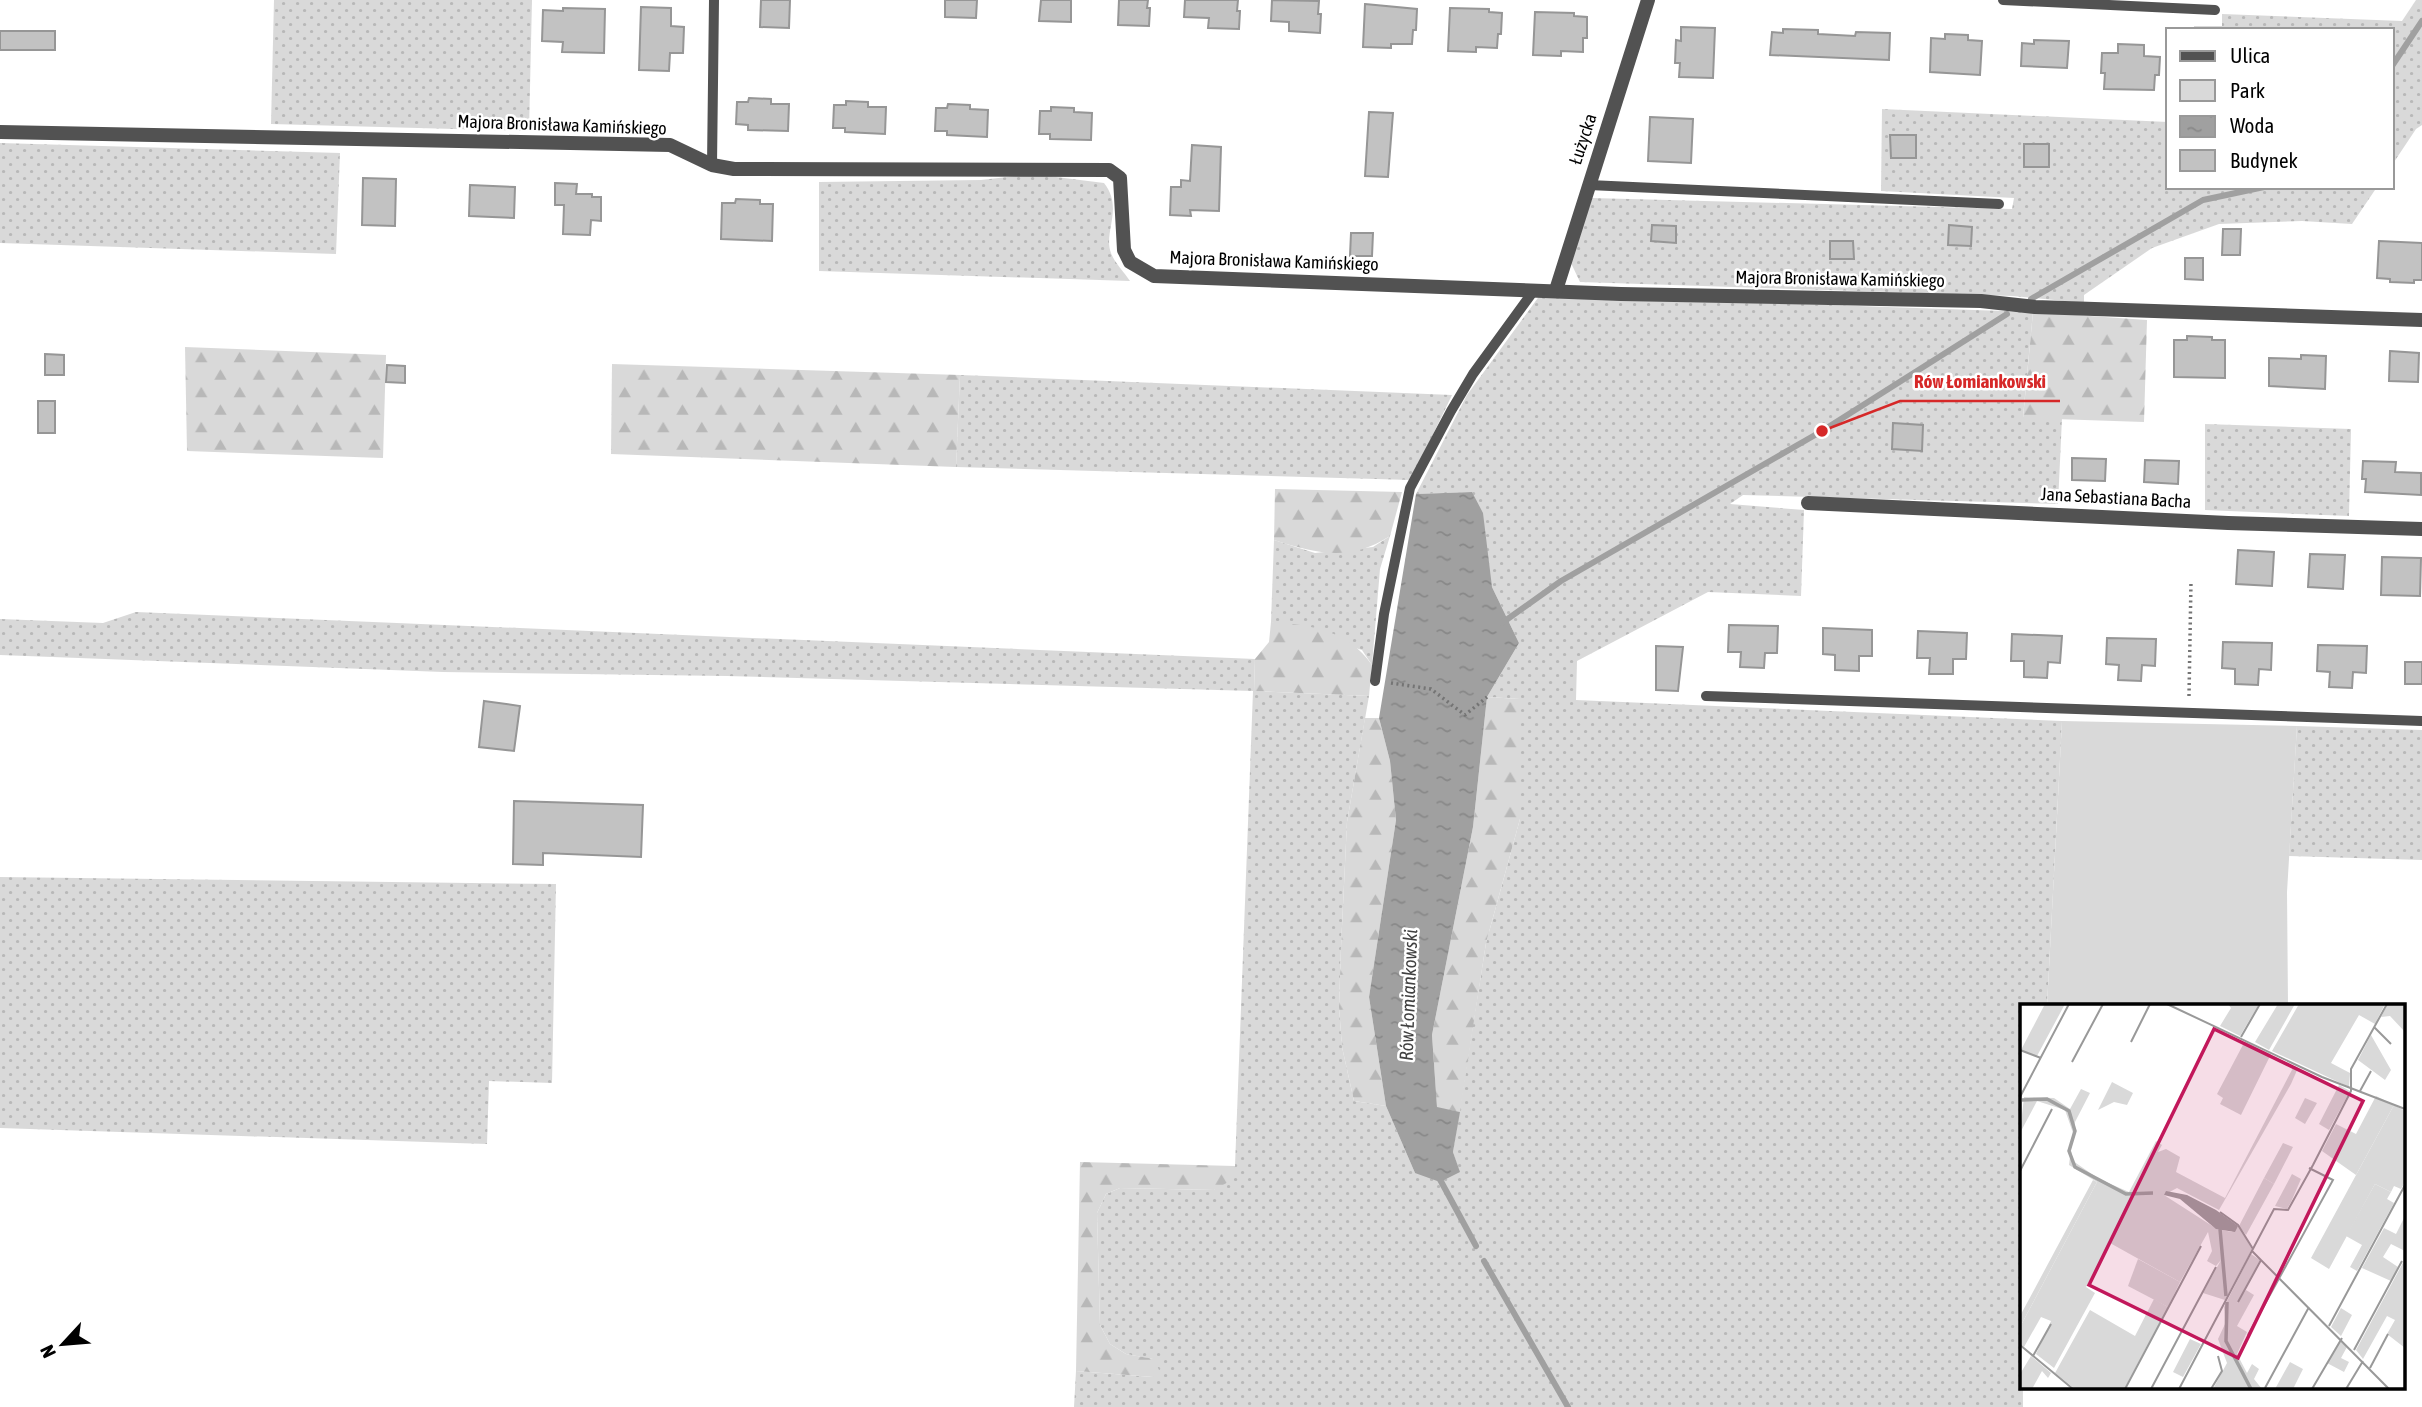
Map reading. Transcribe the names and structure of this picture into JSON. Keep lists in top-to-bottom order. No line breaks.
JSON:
{"streets":{"street":["Majora Bronisława Kamińskiego","Łużycka","Jana Sebastiana Bacha"]},"crossings":[["Majora Bronisława Kamińskiego","Łużycka"]],"water":["Rów Łomiankowski"],"places":["Rów Łomiankowski"],"legend":["Ulica","Park","Woda","Budynek"],"north":"bottom left"}
